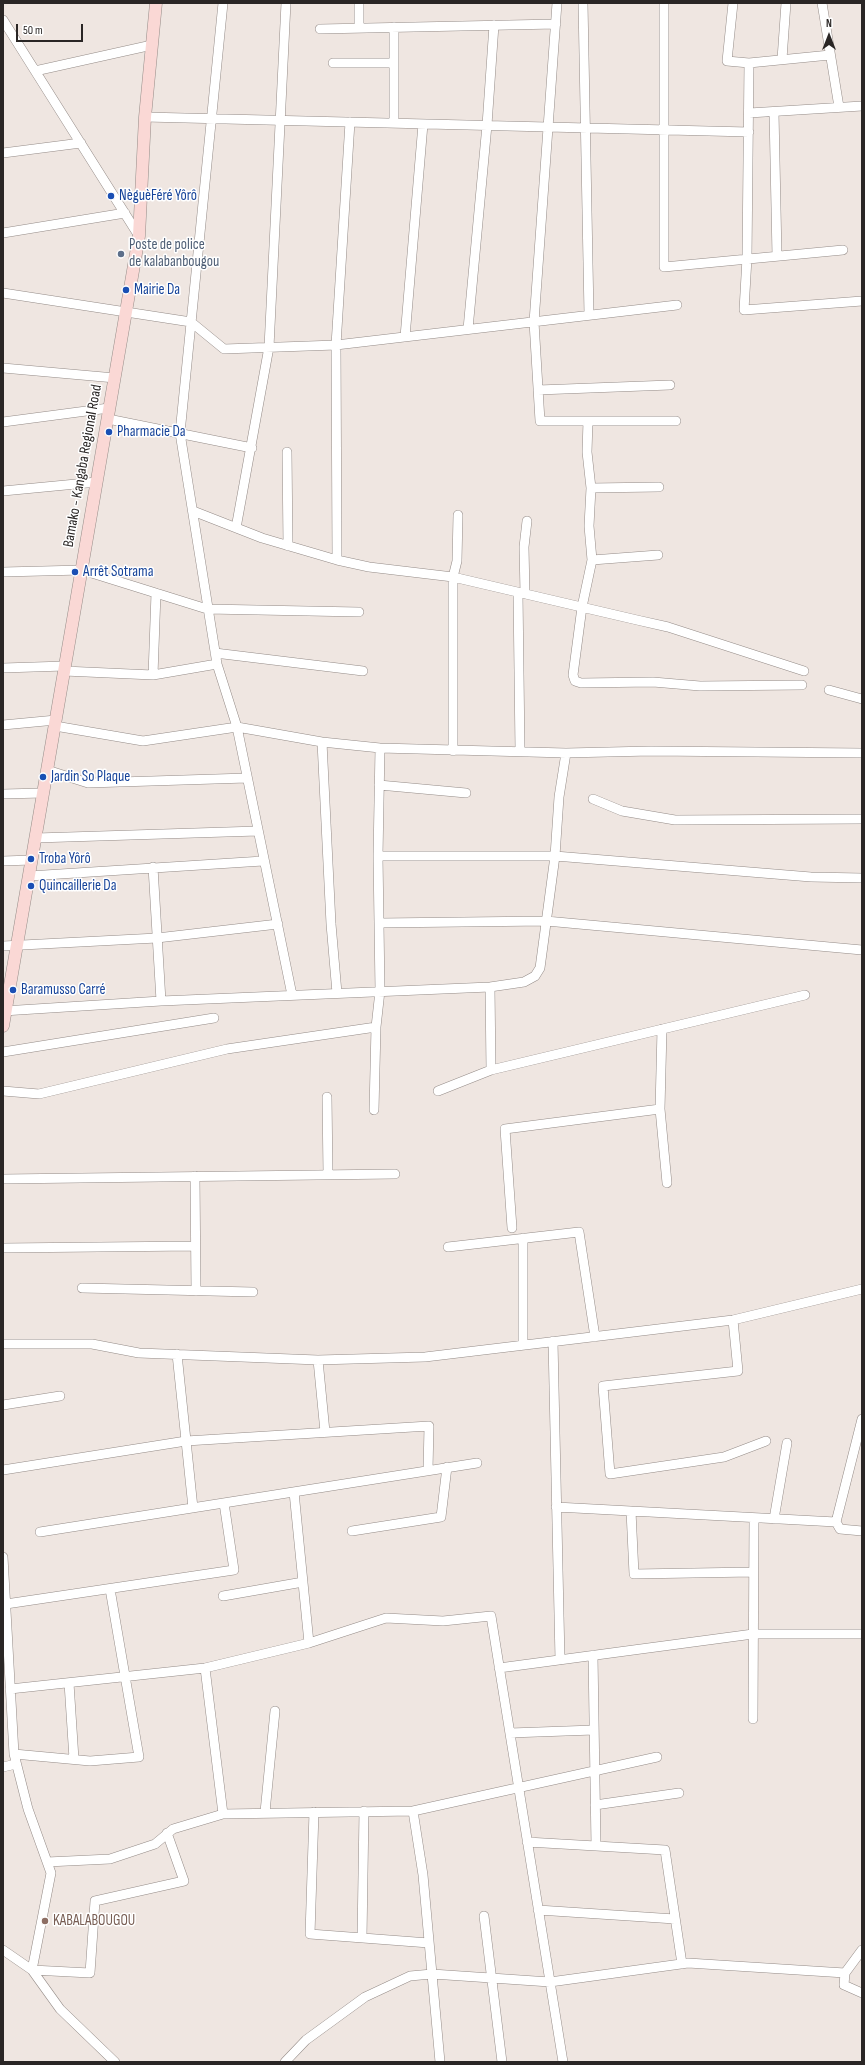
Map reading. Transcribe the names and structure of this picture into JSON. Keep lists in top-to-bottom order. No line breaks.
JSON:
{"streets":{"street":["Bamako - Kangaba Regional Road"]},"places":["NèguèFéré Yôrô","Poste de police de kalabanbougou","Mairie Da","Pharmacie Da","Arrêt Sotrama","Jardin So Plaque","Troba Yôrô","Quincaillerie Da","Baramusso Carré","KABALABOUGOU"],"scale_bar":"50 m","north":"top"}
